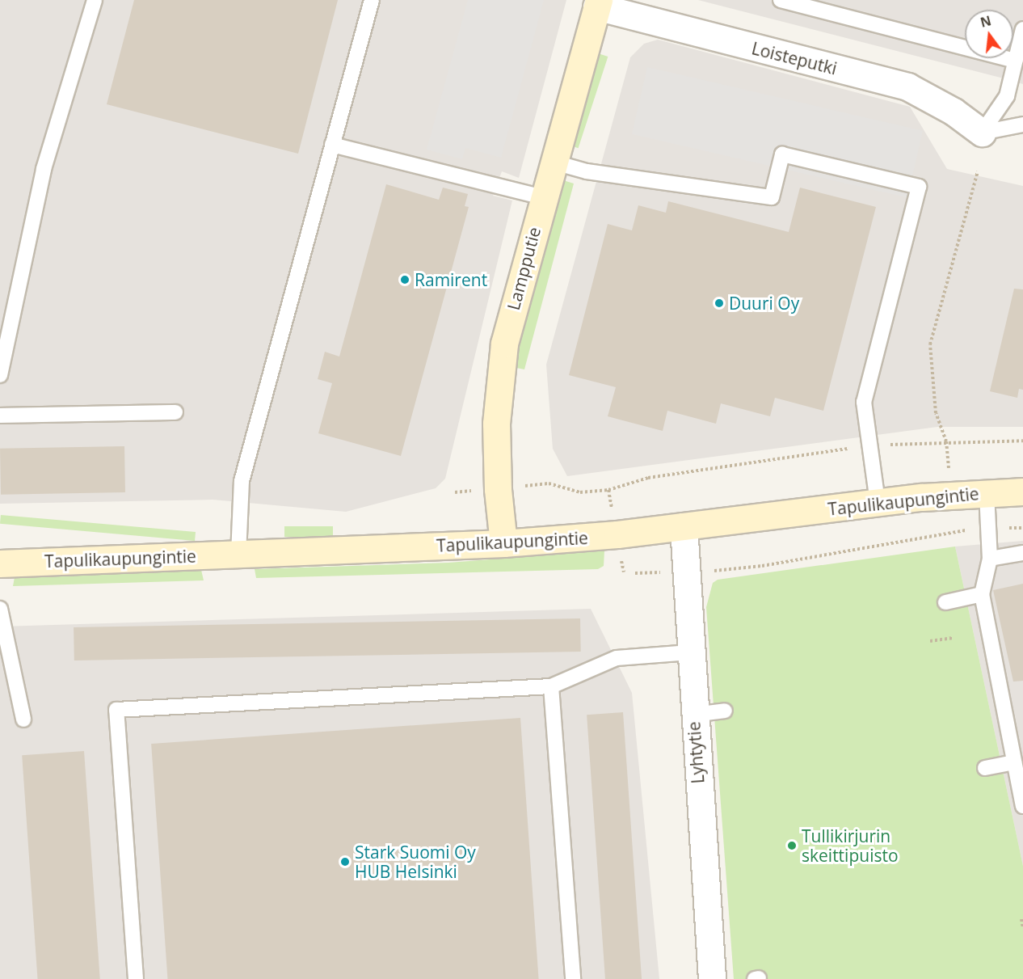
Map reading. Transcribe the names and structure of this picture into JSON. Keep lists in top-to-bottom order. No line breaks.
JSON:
{"streets":{"main road":["Lampputie","Tapulikaupungintie"],"street":["Loisteputki","Lyhtytie"]},"crossings":[["Loisteputki","Lampputie"],["Lampputie","Tapulikaupungintie"],["Tapulikaupungintie","Lyhtytie"]],"places":["Ramirent","Duuri Oy","Tullikirjurin skeittipuisto","Stark Suomi Oy HUB Helsinki"],"north":"top"}
